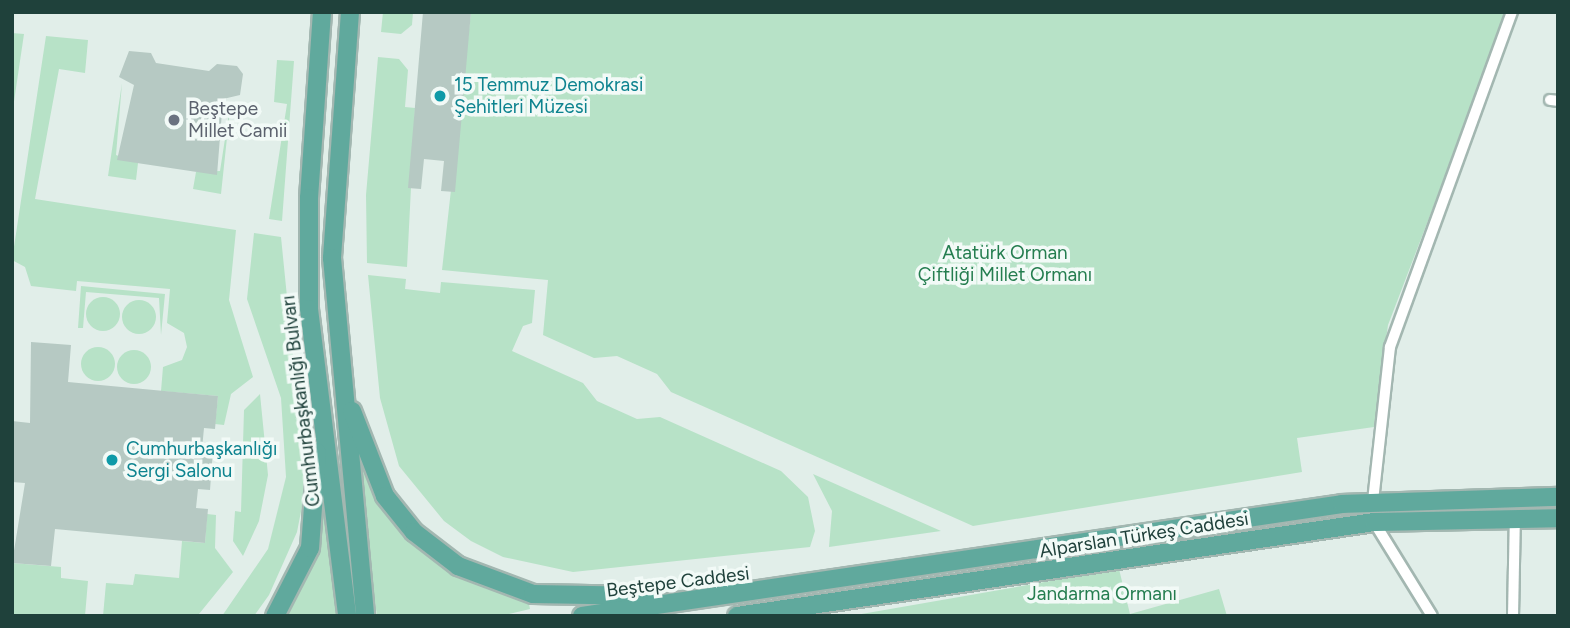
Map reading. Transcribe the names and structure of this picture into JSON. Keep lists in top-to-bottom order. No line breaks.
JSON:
{"streets":{"main road":["Cumhurbaşkanlığı Bulvarı","Alparslan Türkeş Caddesi","Beştepe Caddesi"]},"crossings":[["Alparslan Türkeş Caddesi","Beştepe Caddesi"]],"parks":["Atatürk Orman Çiftliği Millet Ormanı","Jandarma Ormanı"],"places":["15 Temmuz Demokrasi Şehitleri Müzesi","Beştepe Millet Camii","Cumhurbaşkanlığı Sergi Salonu"]}
